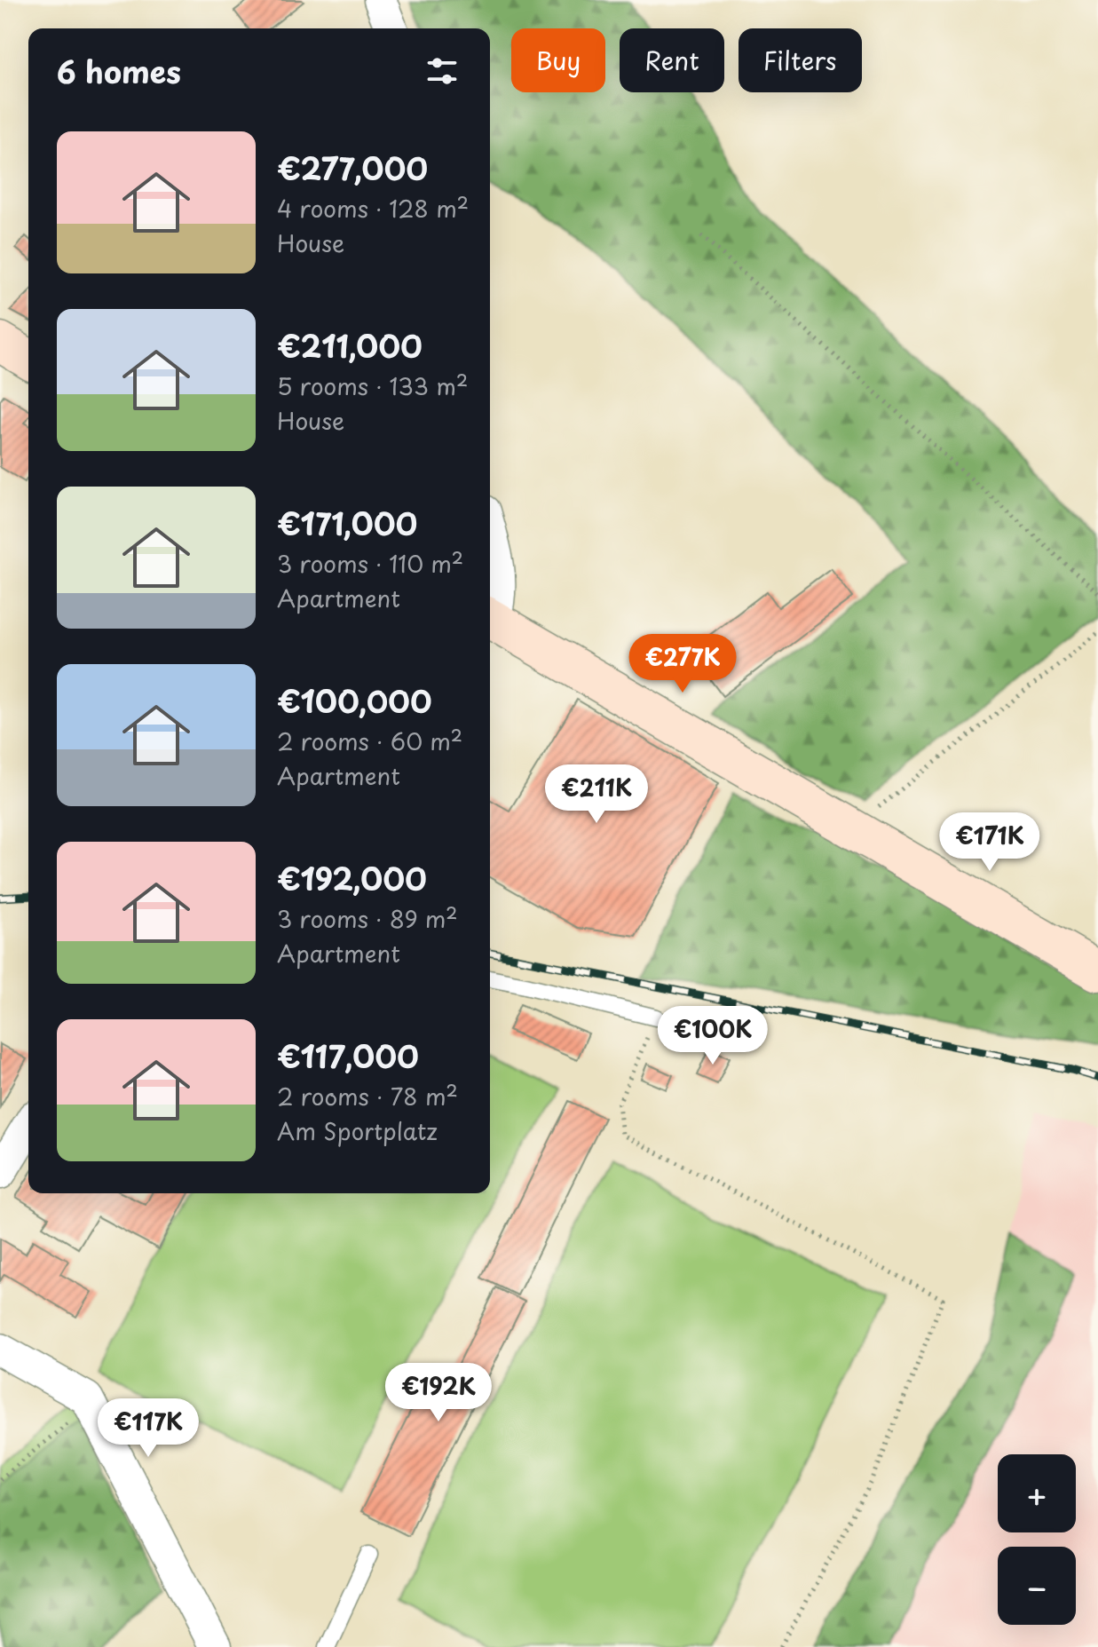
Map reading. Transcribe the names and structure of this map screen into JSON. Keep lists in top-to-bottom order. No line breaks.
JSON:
{"page":{"chip":["Buy","Rent","Filters"],"heading":"6 homes","list":[{"name":"€277,000","note":"4 rooms · 128 m² · House"},{"name":"€211,000","note":"5 rooms · 133 m² · House"},{"name":"€171,000","note":"3 rooms · 110 m² · Apartment"},{"name":"€100,000","note":"2 rooms · 60 m² · Apartment"},{"name":"€192,000","note":"3 rooms · 89 m² · Apartment"},{"name":"€117,000","note":"2 rooms · 78 m² · Am Sportplatz"}],"price":["€277K","€211K","€171K","€100K","€192K","€117K"],"map_buttons":["+","−"]}}
